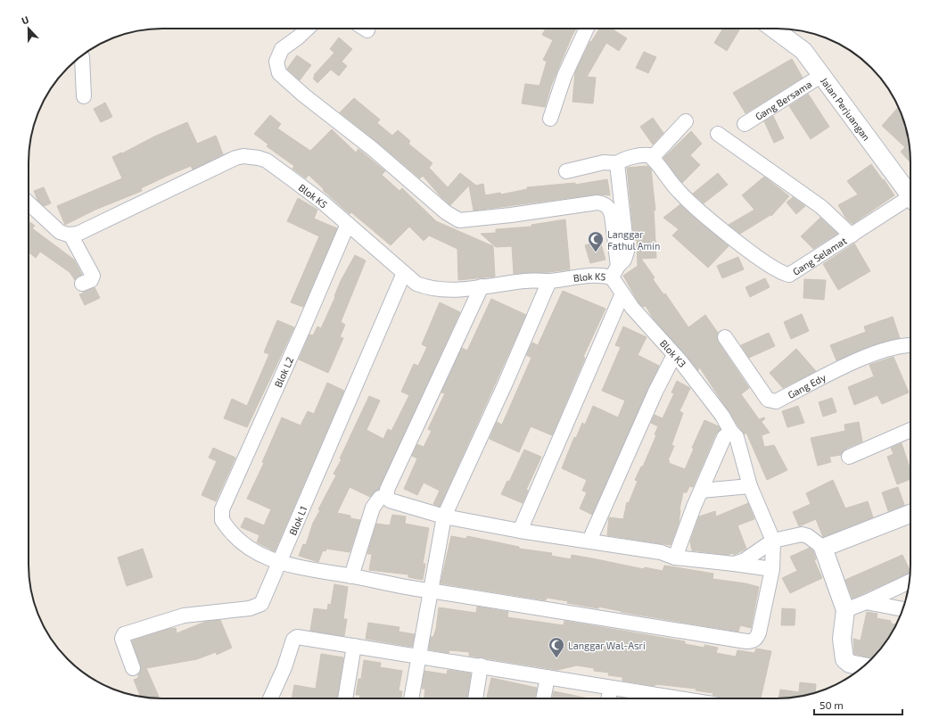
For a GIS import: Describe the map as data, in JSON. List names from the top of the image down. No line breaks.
{"streets":{"street":["Gang Bersama","Jalan Perjuangan","Blok K5","Gang Selamat","Blok K3","Blok L2","Gang Edy","Blok L1"]},"crossings":[["Gang Bersama","Jalan Perjuangan"],["Blok K5","Blok K3"],["Blok K5","Blok L2"],["Blok K5","Blok L1"],["Blok L2","Blok L1"]],"places":{"mosque":["Langgar Fathul Amin","Langgar Wal-Asri"]},"scale_bar":"50 m","north":"top"}
